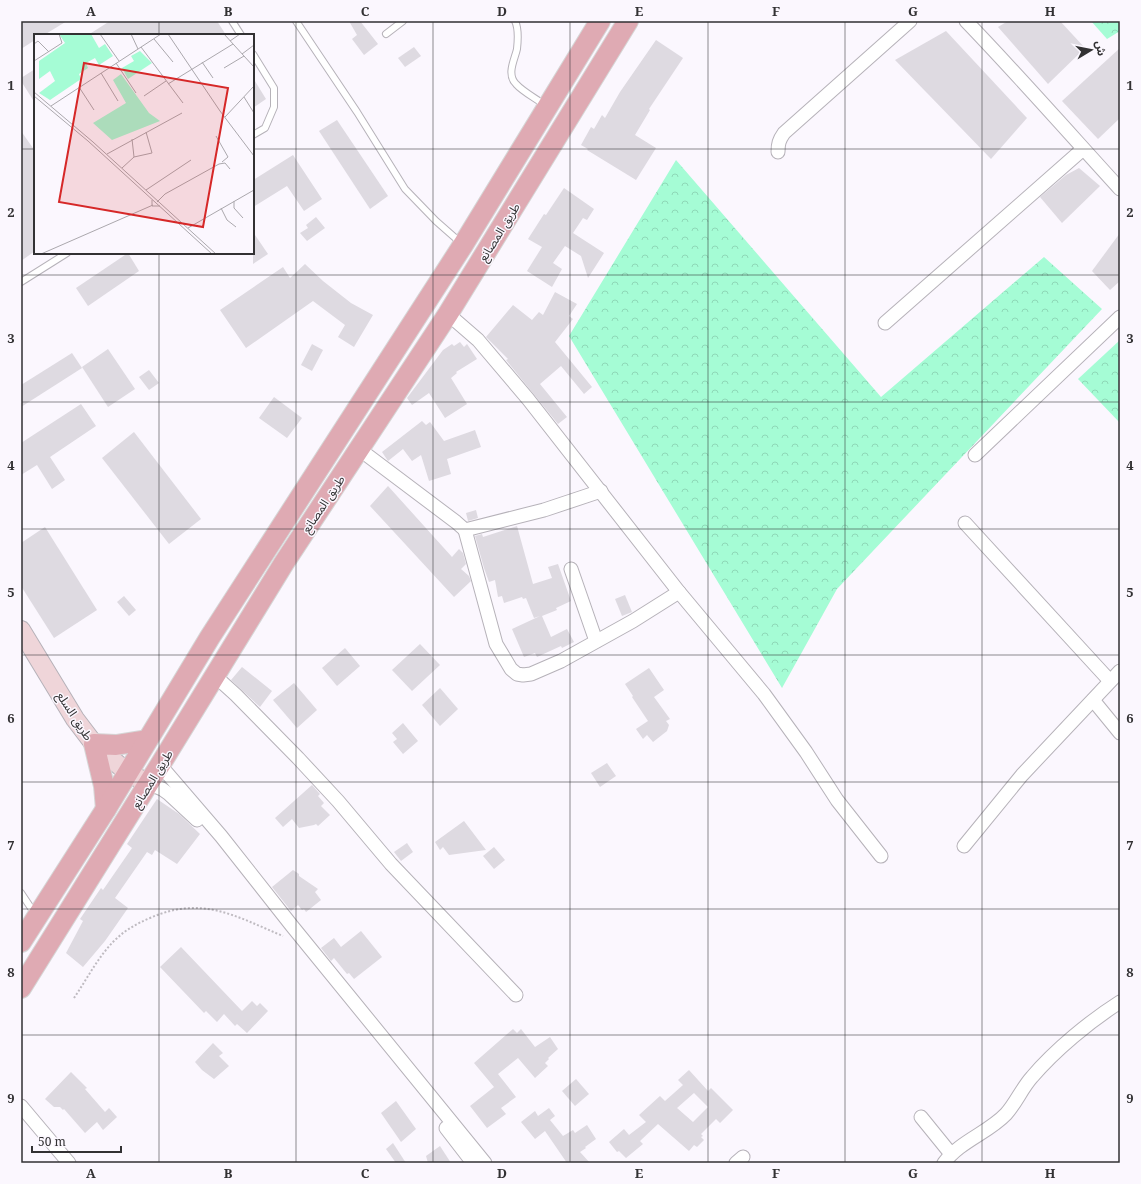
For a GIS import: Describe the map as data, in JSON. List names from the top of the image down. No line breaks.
{"streets":{"main road":["طريق المصانع"],"street":["طريق السلع"]},"crossings":[["طريق المصانع","طريق السلع"]],"scale_bar":"50 m","north":"right","grid":{"columns":["A","B","C","D","E","F","G","H"],"rows":["1","2","3","4","5","6","7","8","9"]}}
